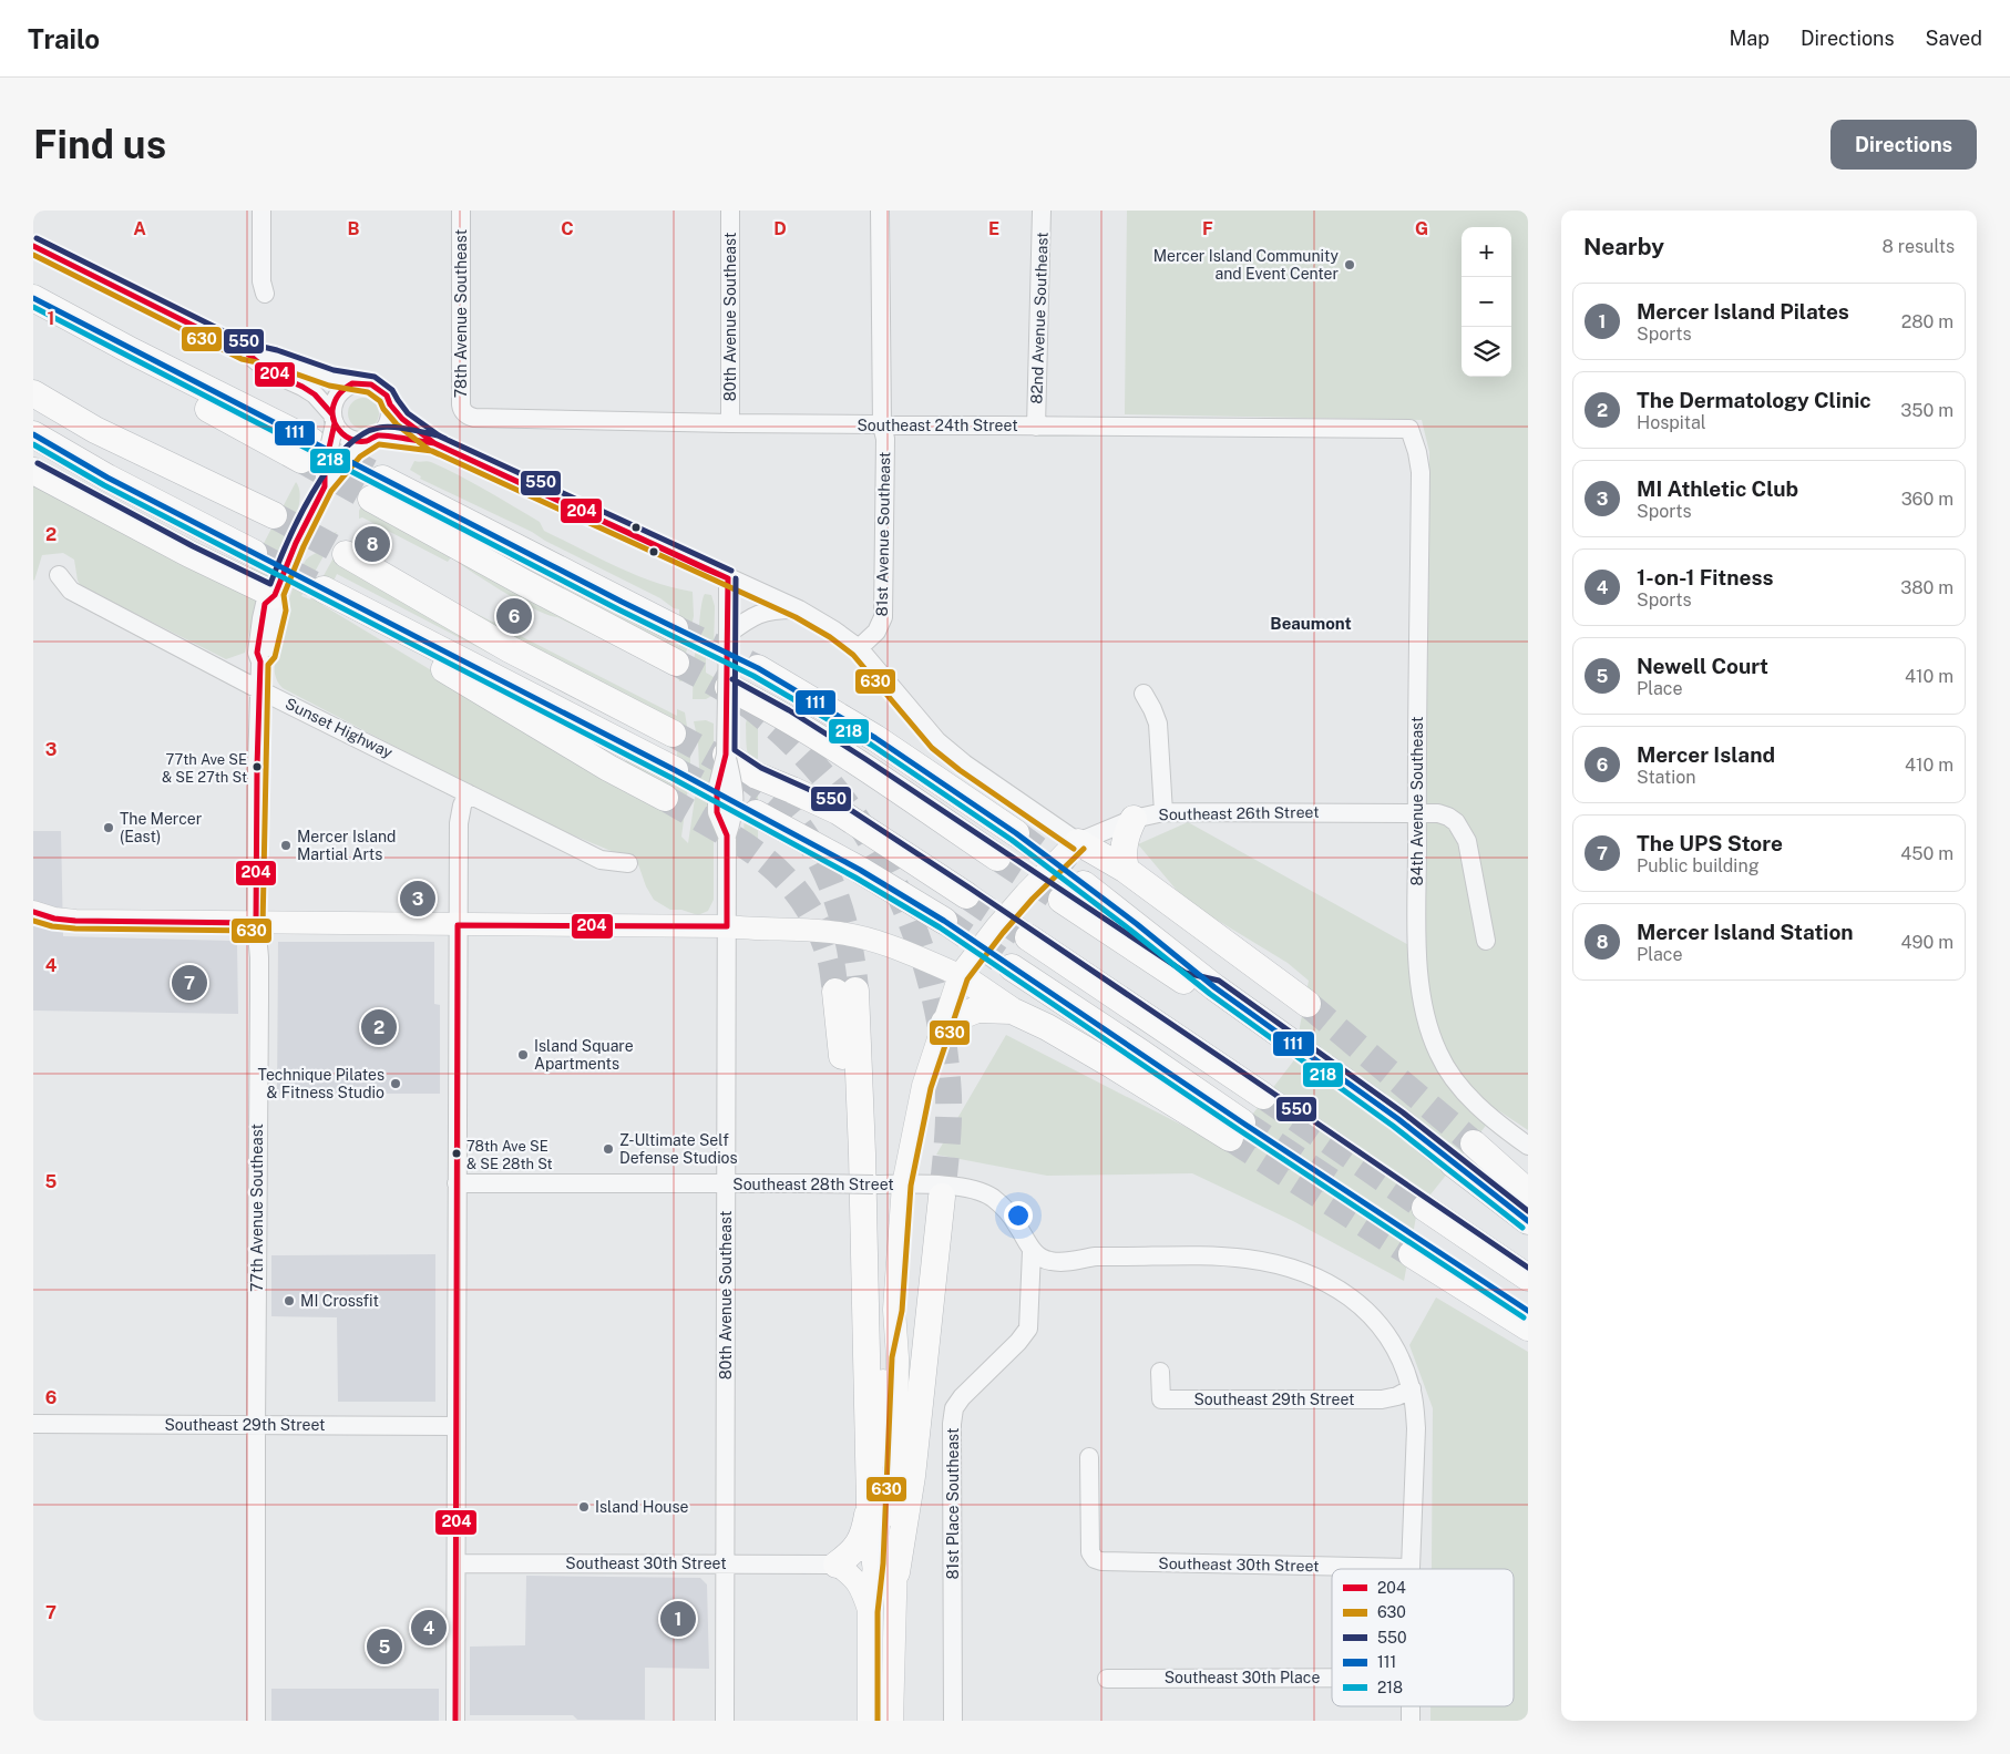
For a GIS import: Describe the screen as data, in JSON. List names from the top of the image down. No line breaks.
{"streets":{"main road":["Southeast 26th Street"],"street":["78th Avenue Southeast","80th Avenue Southeast","82nd Avenue Southeast","Southeast 24th Street","81st Avenue Southeast","Sunset Highway","84th Avenue Southeast","Southeast 28th Street","77th Avenue Southeast","Southeast 29th Street","81st Place Southeast","Southeast 30th Street","Southeast 30th Place"]},"crossings":[["78th Avenue Southeast","Southeast 24th Street"],["80th Avenue Southeast","Southeast 24th Street"],["80th Avenue Southeast","Southeast 28th Street"],["80th Avenue Southeast","Southeast 30th Street"],["82nd Avenue Southeast","Southeast 24th Street"],["Southeast 24th Street","81st Avenue Southeast"],["Southeast 24th Street","84th Avenue Southeast"],["Sunset Highway","77th Avenue Southeast"],["84th Avenue Southeast","Southeast 26th Street"],["Southeast 26th Street","Southeast 28th Street"],["Southeast 28th Street","81st Place Southeast"],["77th Avenue Southeast","Southeast 29th Street"]],"districts":["Beaumont"],"places":["Mercer Island Community and Event Center","77th Ave SE & SE 27th St","The Mercer (East)","Mercer Island Martial Arts","Island Square Apartments","Technique Pilates & Fitness Studio","Z-Ultimate Self Defense Studios","78th Ave SE & SE 28th St","MI Crossfit","Island House"],"lines":["transit line 550","transit line 204","transit line 630","transit line 111","transit line 218"],"legend":["204","630","550","111","218"],"page":{"header":"Trailo","nav":["Map","Directions","Saved"],"buttons":"Directions","title":"Find us","heading":["Nearby","8 results"],"map_buttons":["+","−"],"list":[{"mark":"1","name":"Mercer Island Pilates","note":"Sports","value":"280 m"},{"mark":"2","name":"The Dermatology Clinic","note":"Hospital","value":"350 m"},{"mark":"3","name":"MI Athletic Club","note":"Sports","value":"360 m"},{"mark":"4","name":"1-on-1 Fitness","note":"Sports","value":"380 m"},{"mark":"5","name":"Newell Court","note":"Place","value":"410 m"},{"mark":"6","name":"Mercer Island","note":"Station","value":"410 m"},{"mark":"7","name":"The UPS Store","note":"Public building","value":"450 m"},{"mark":"8","name":"Mercer Island Station","note":"Place","value":"490 m"}],"pins":["8","6","3","7","2","1","4","5"]},"grid":{"columns":["A","B","C","D","E","F","G"],"rows":["1","2","3","4","5","6","7"]}}
